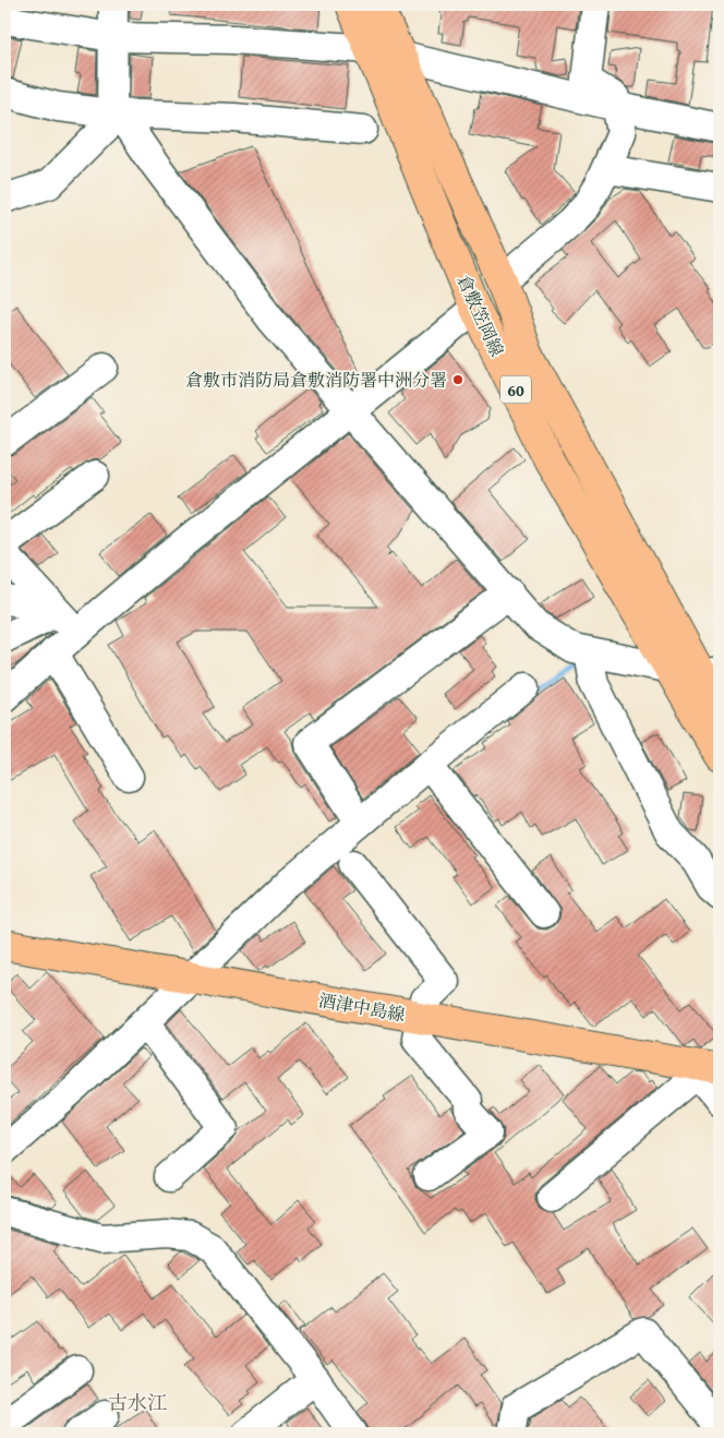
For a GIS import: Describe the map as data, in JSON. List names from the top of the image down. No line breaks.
{"streets":{"main road":["倉敷笠岡線","60","酒津中島線"]},"districts":["古水江"],"places":["倉敷市消防局倉敷消防署中洲分署"]}
